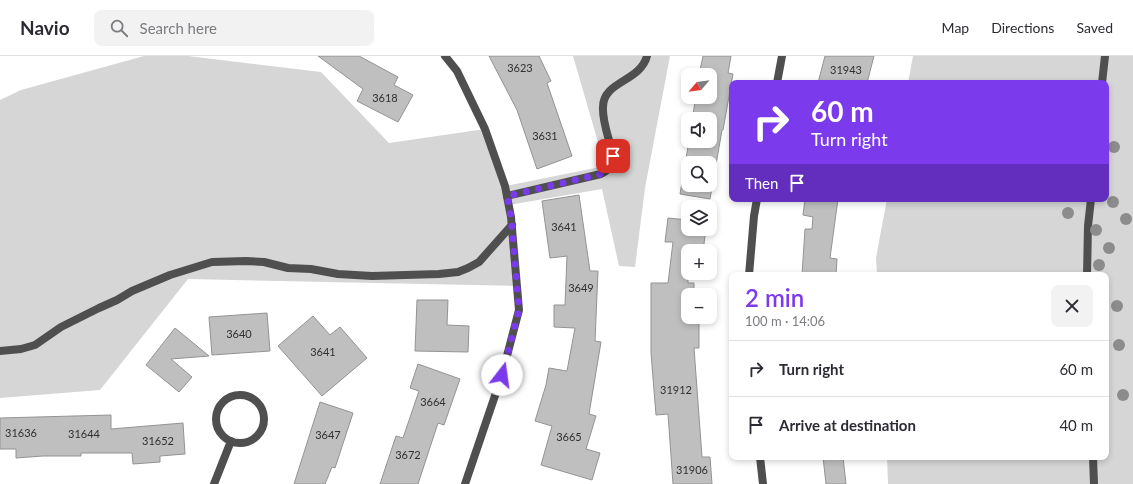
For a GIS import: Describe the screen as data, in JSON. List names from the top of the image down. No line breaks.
{"house_numbers":["3623","31943","3618","3631","3641","3649","3640","3641","31912","3664","31636","31644","3647","3665","31652","3672","31906"],"north":"bottom left","page":{"header":"Navio","search":"Search here","nav":["Map","Directions","Saved"],"map_buttons":["+","−"],"turn":["60 m","Turn right"],"then":"Then","heading":["2 min","100 m · 14:06"],"list":[{"name":"Turn right","value":"60 m"},{"name":"Arrive at destination","value":"40 m"}]}}
